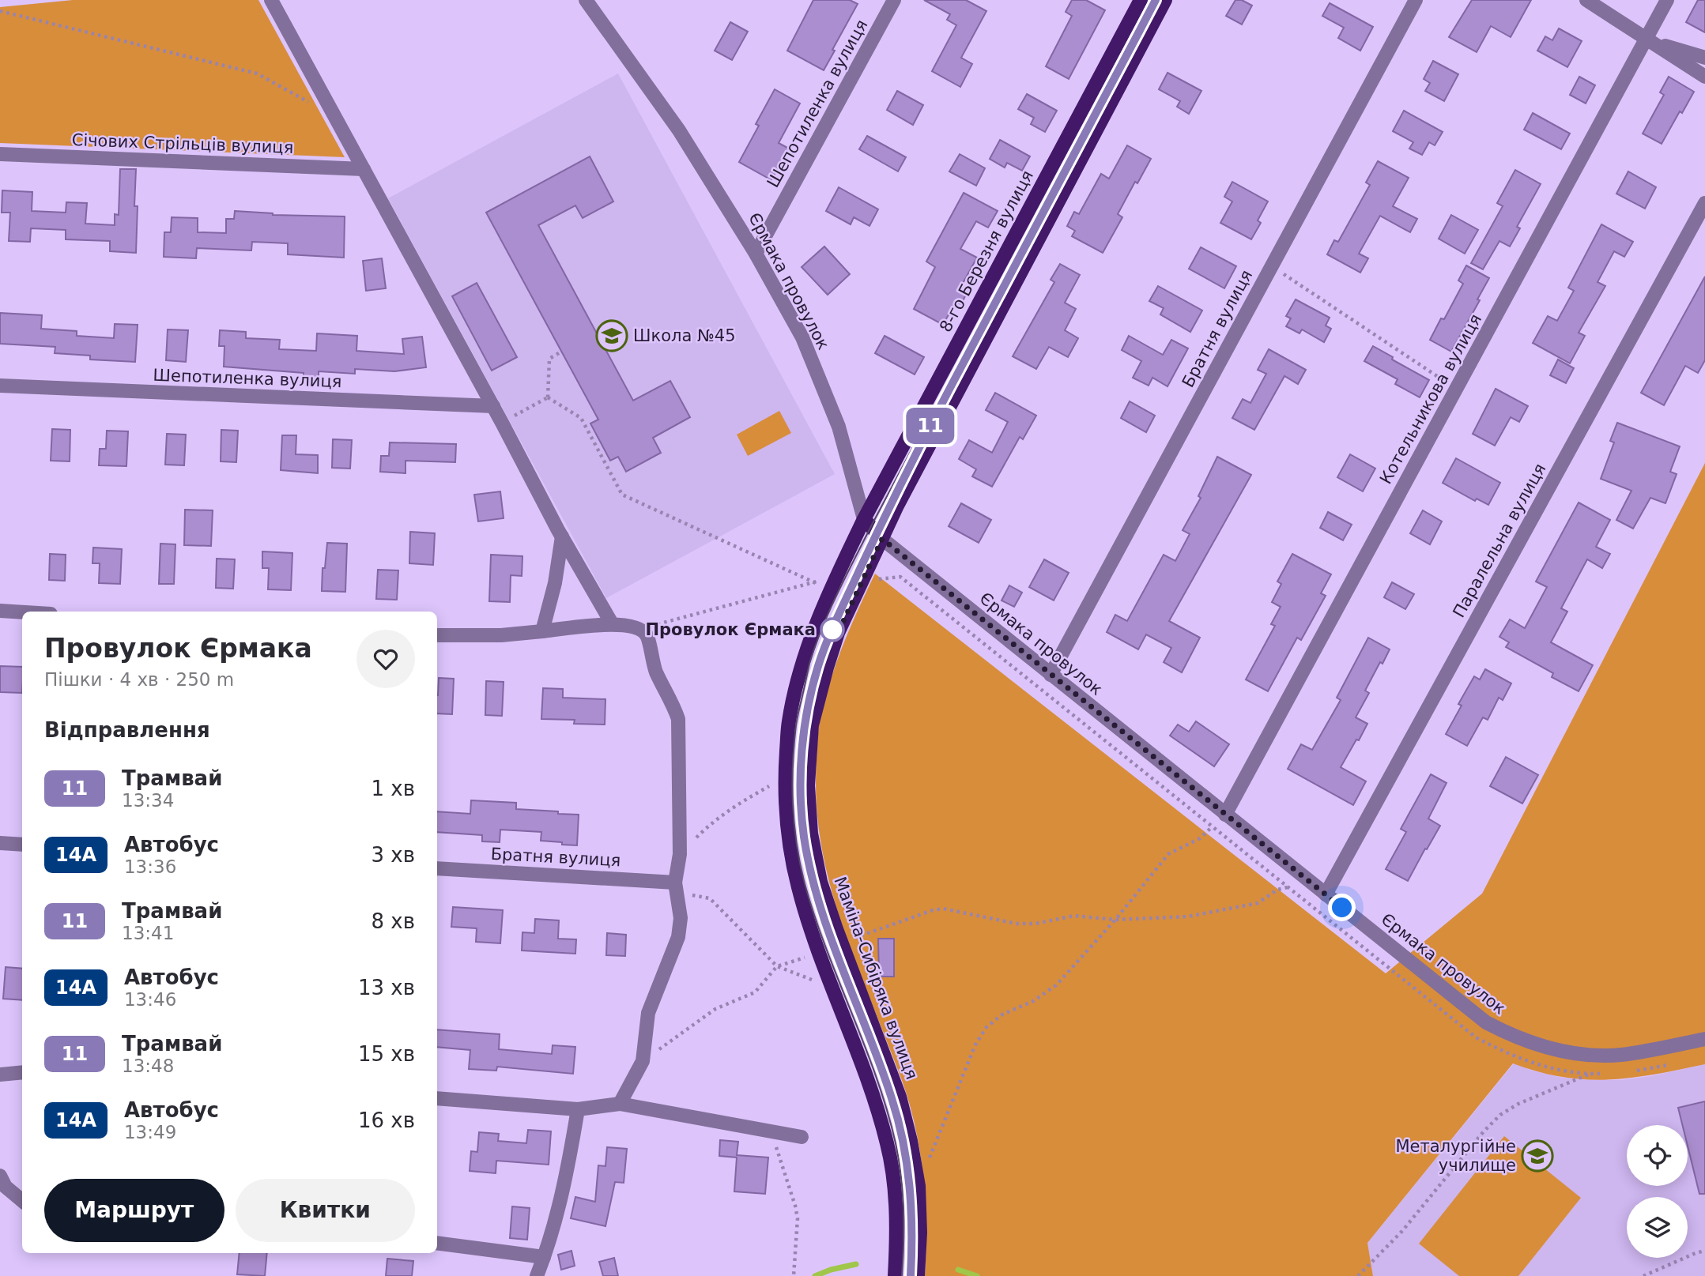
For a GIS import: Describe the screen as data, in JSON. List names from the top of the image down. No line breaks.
{"streets":{"main road":["8-го Березня вулиця","Єрмака провулок","Маміна-Сибіряка вулиця"],"street":["Шепотиленка вулиця","Січових Стрільців вулиця","Братня вулиця","Котельникова вулиця","Паралельна вулиця"]},"crossings":[["Шепотиленка вулиця","Єрмака провулок"],["8-го Березня вулиця","Єрмака провулок"],["Єрмака провулок","Братня вулиця"],["Єрмака провулок","Котельникова вулиця"],["Єрмака провулок","Паралельна вулиця"],["Єрмака провулок","Маміна-Сибіряка вулиця"]],"places":{"school or university":["Школа №45","Металургійне училище"],"other":["Провулок Єрмака"]},"lines":["tram line 11"],"page":{"on_map":"11","heading":[["Провулок Єрмака","Пішки · 4 хв · 250 m"],"Відправлення"],"list":[{"mark":"11","name":"Трамвай","note":"13:34","value":"1 хв"},{"mark":"14А","name":"Автобус","note":"13:36","value":"3 хв"},{"mark":"11","name":"Трамвай","note":"13:41","value":"8 хв"},{"mark":"14А","name":"Автобус","note":"13:46","value":"13 хв"},{"mark":"11","name":"Трамвай","note":"13:48","value":"15 хв"},{"mark":"14А","name":"Автобус","note":"13:49","value":"16 хв"}],"buttons":["Маршрут","Квитки"]}}
